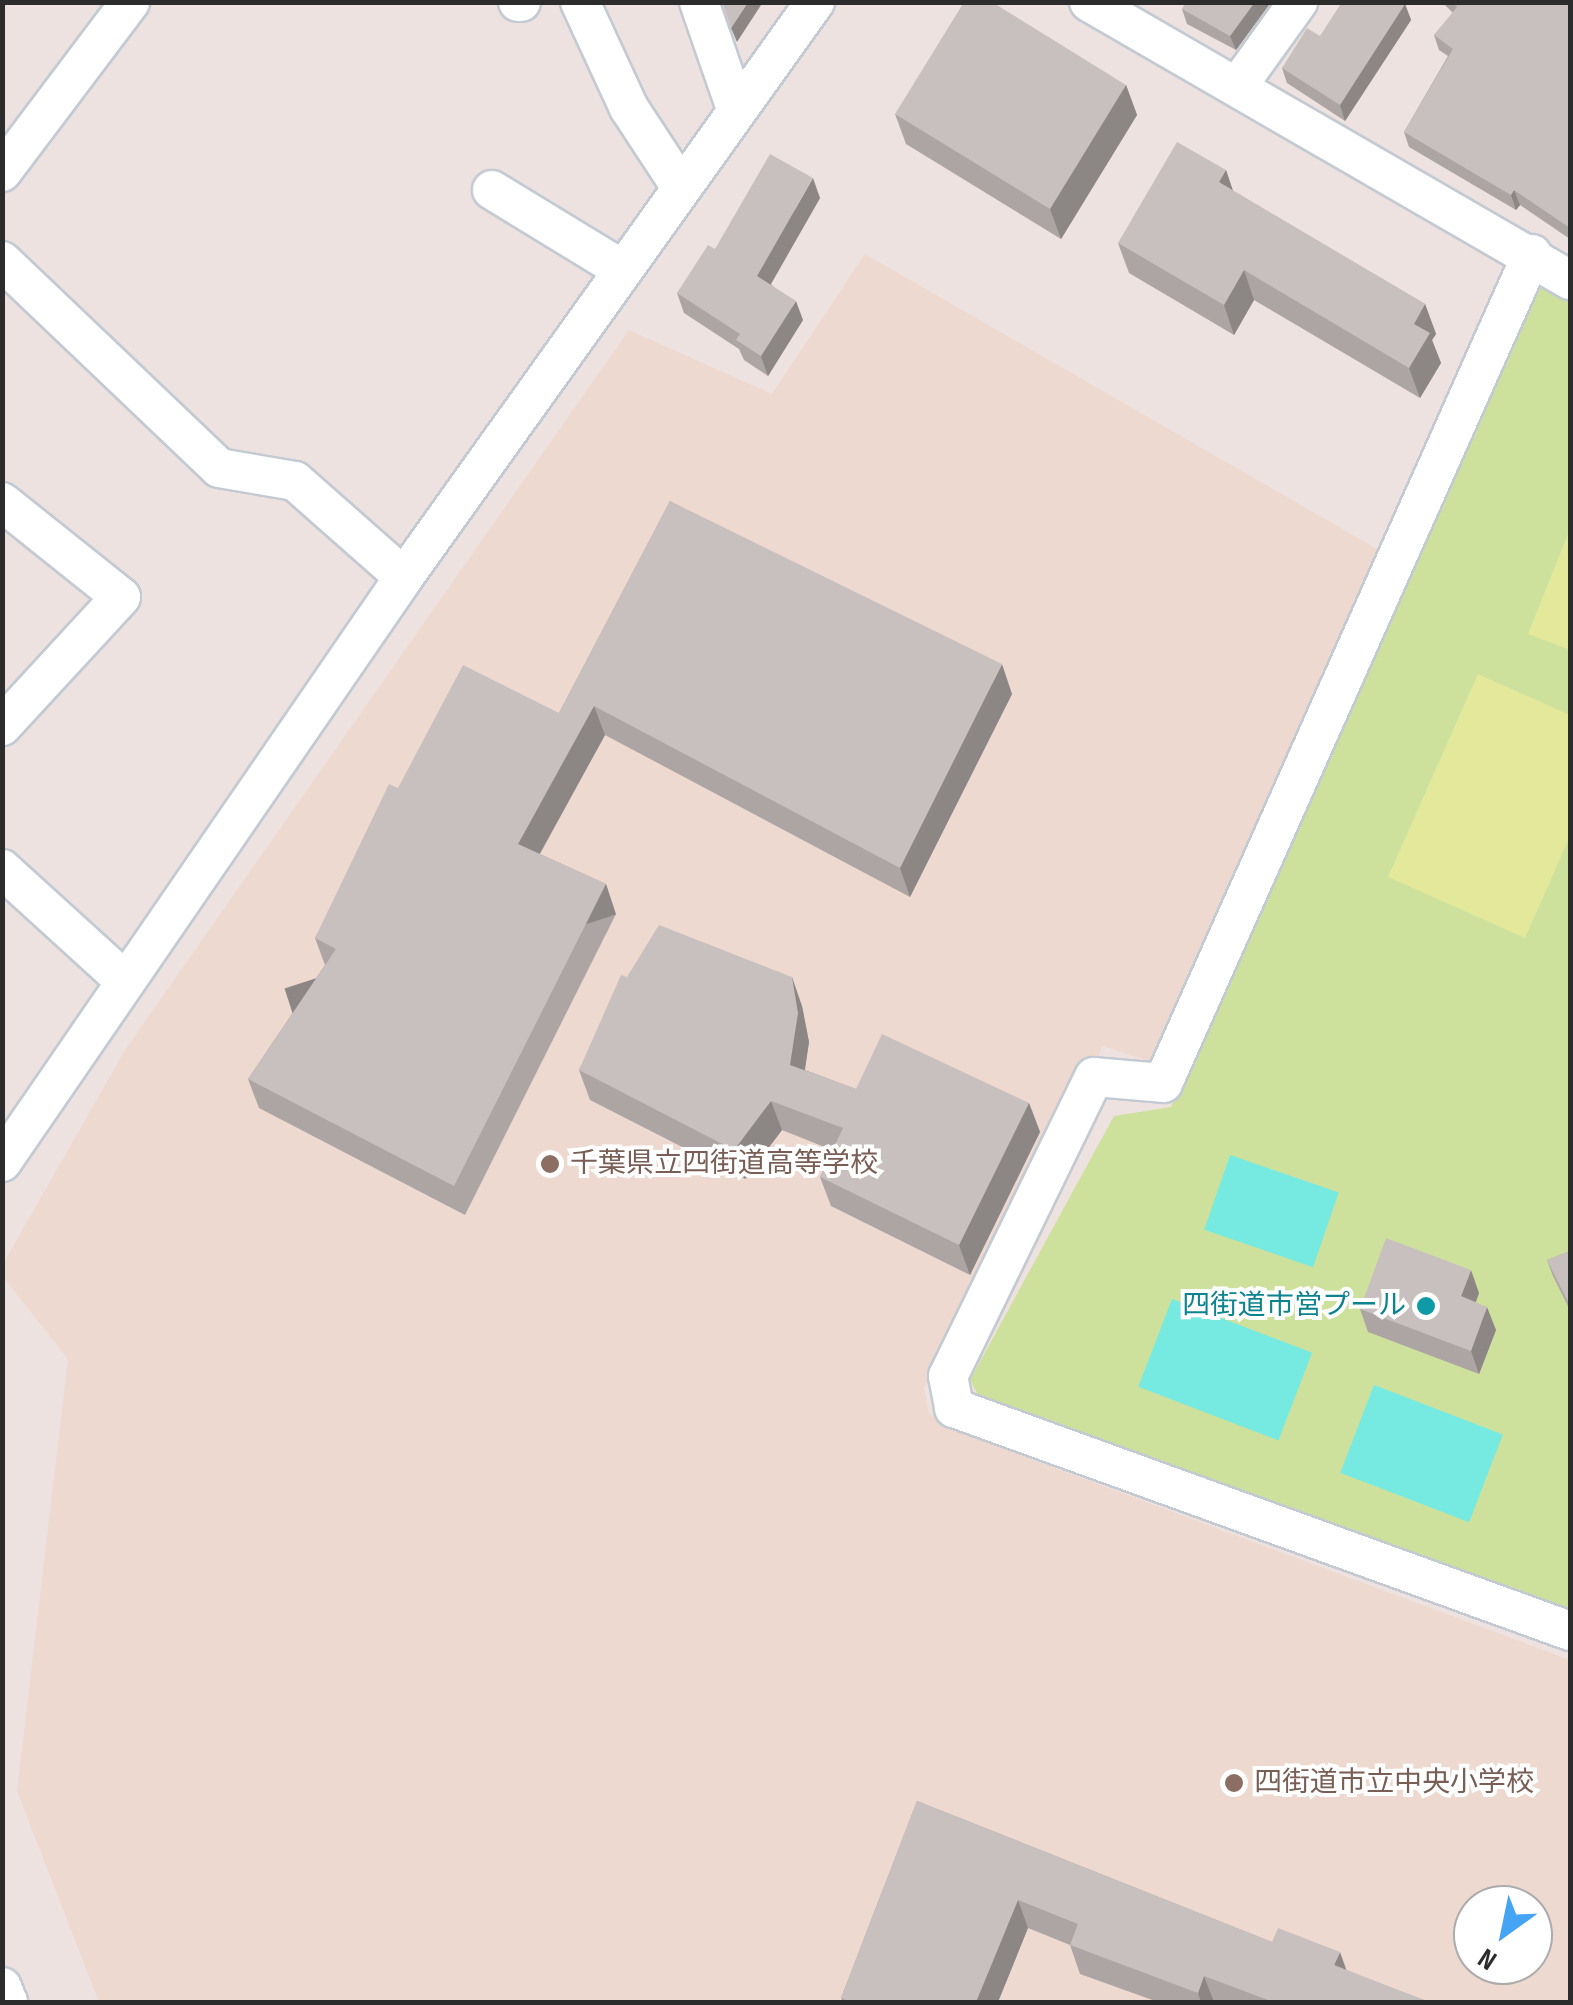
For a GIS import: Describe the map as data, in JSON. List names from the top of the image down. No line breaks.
{"places":["千葉県立四街道高等学校","四街道市営プール","四街道市立中央小学校"],"north":"bottom left"}
